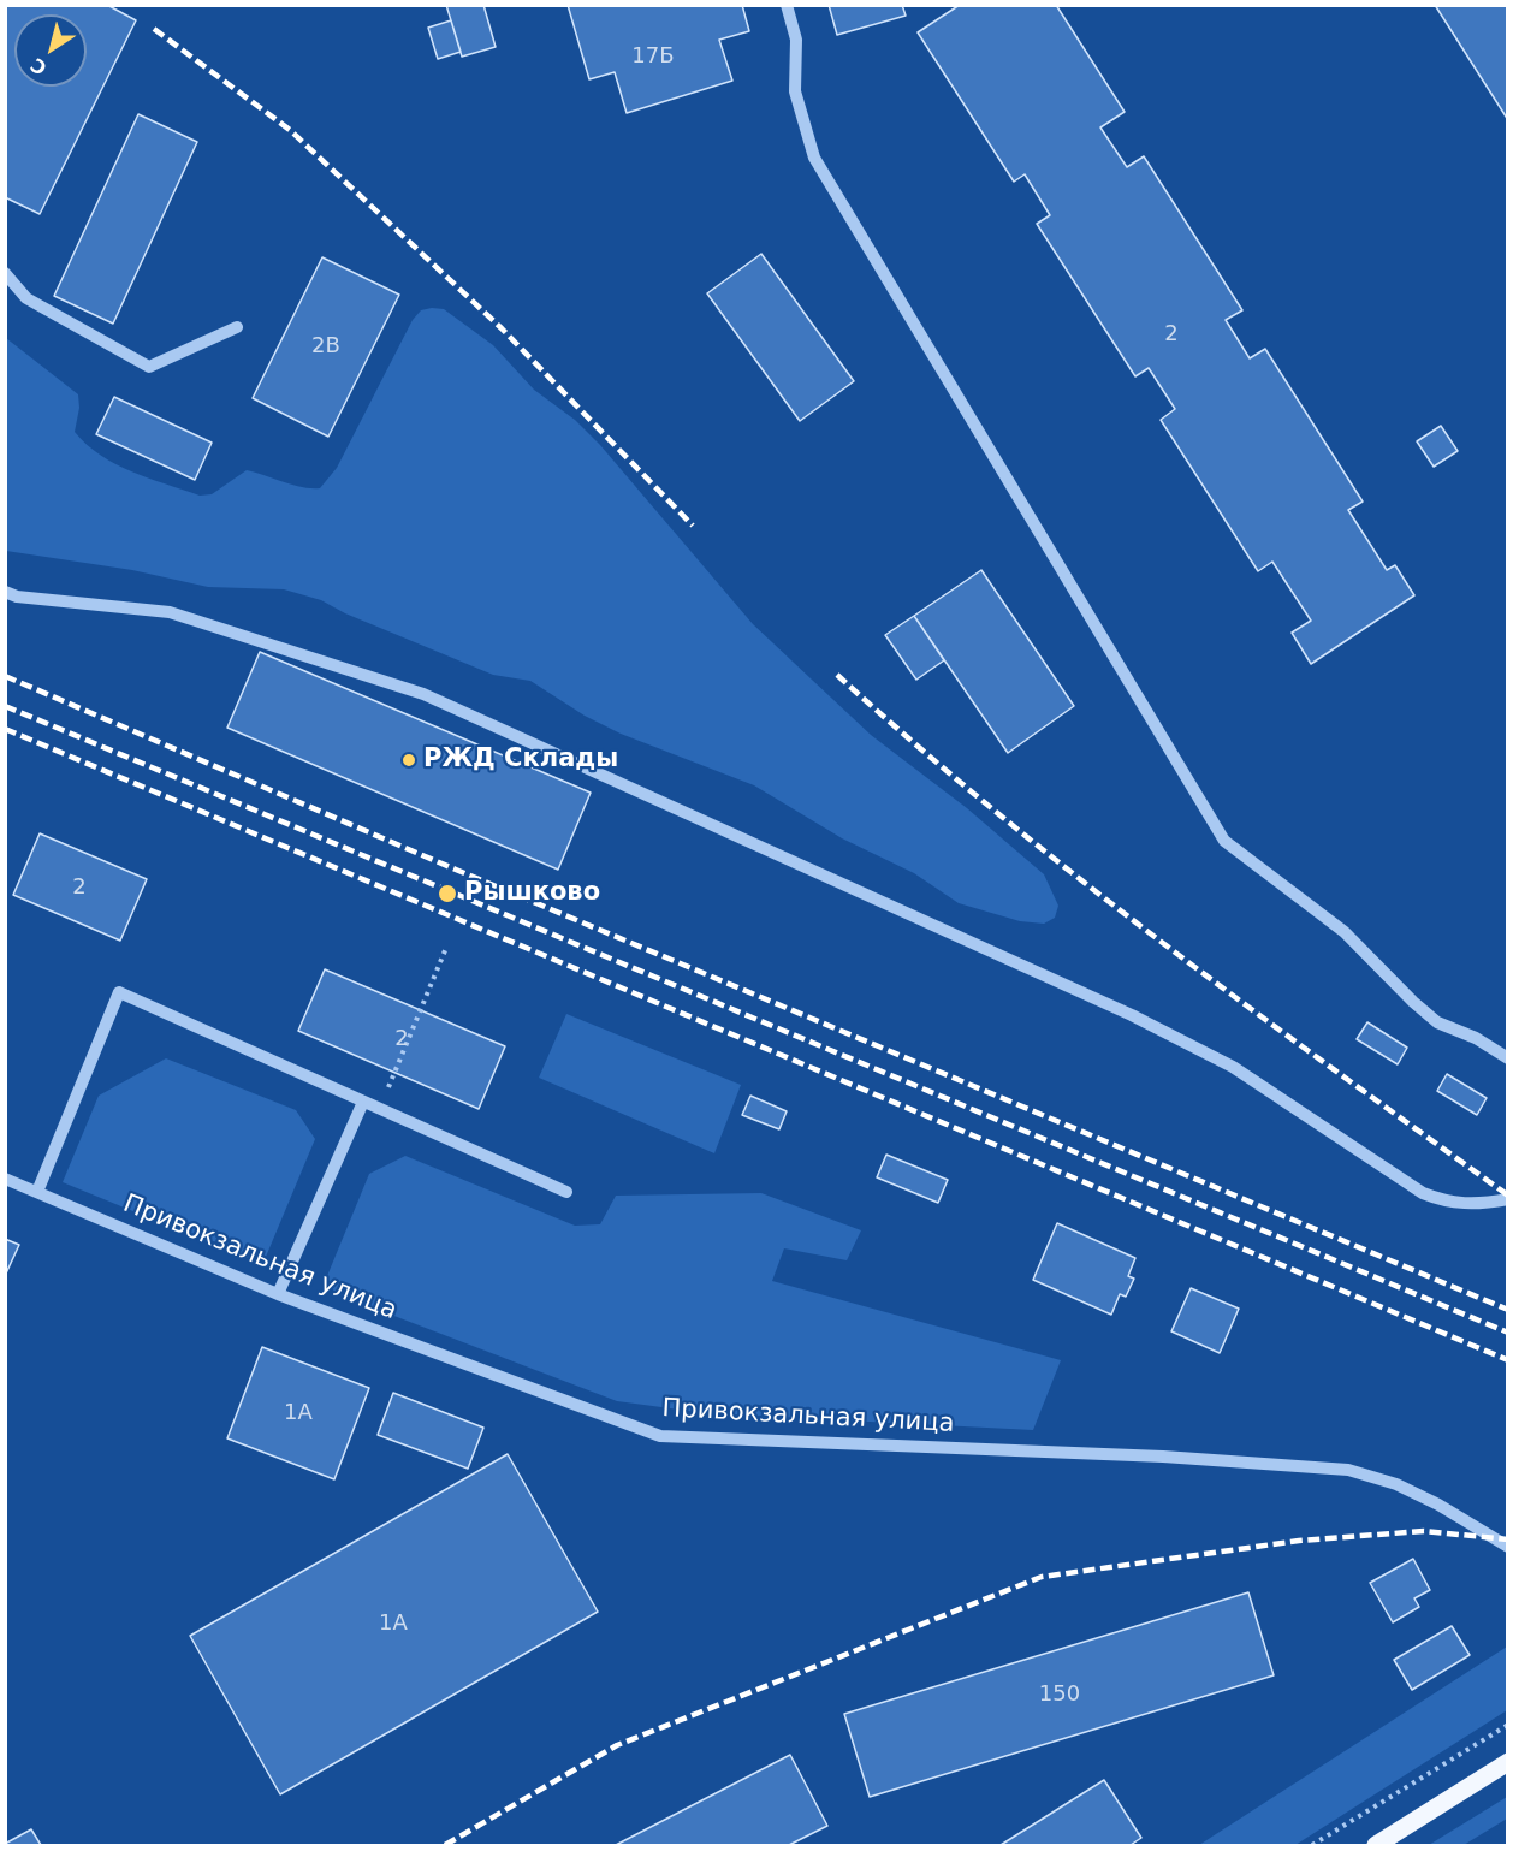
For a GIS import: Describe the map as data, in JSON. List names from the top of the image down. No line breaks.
{"streets":{"street":["Привокзальная улица"]},"places":["РЖД Склады","Рышково"],"house_numbers":["17Б","2","2В","2","2","1А","1А","150"],"north":"bottom left"}
